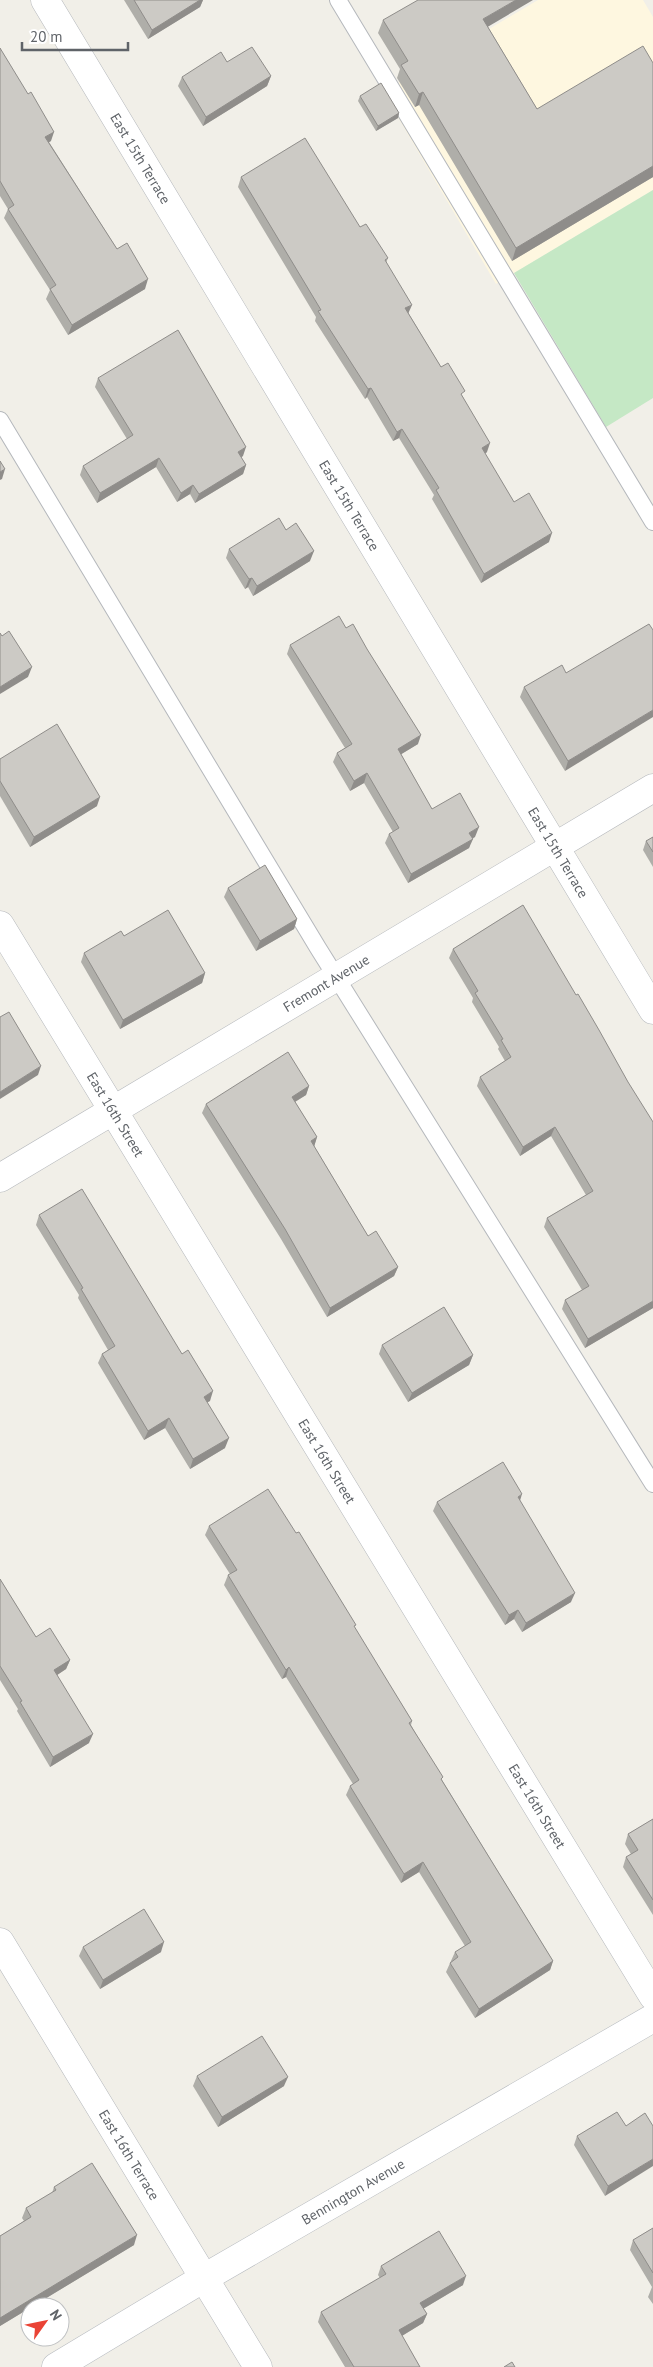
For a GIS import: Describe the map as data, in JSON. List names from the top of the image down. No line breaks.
{"streets":{"street":["East 15th Terrace","Fremont Avenue","East 16th Street","East 16th Terrace","Bennington Avenue"]},"crossings":[["East 15th Terrace","Fremont Avenue"],["Fremont Avenue","East 16th Street"],["East 16th Terrace","Bennington Avenue"]],"scale_bar":"20 m","north":"top right"}
